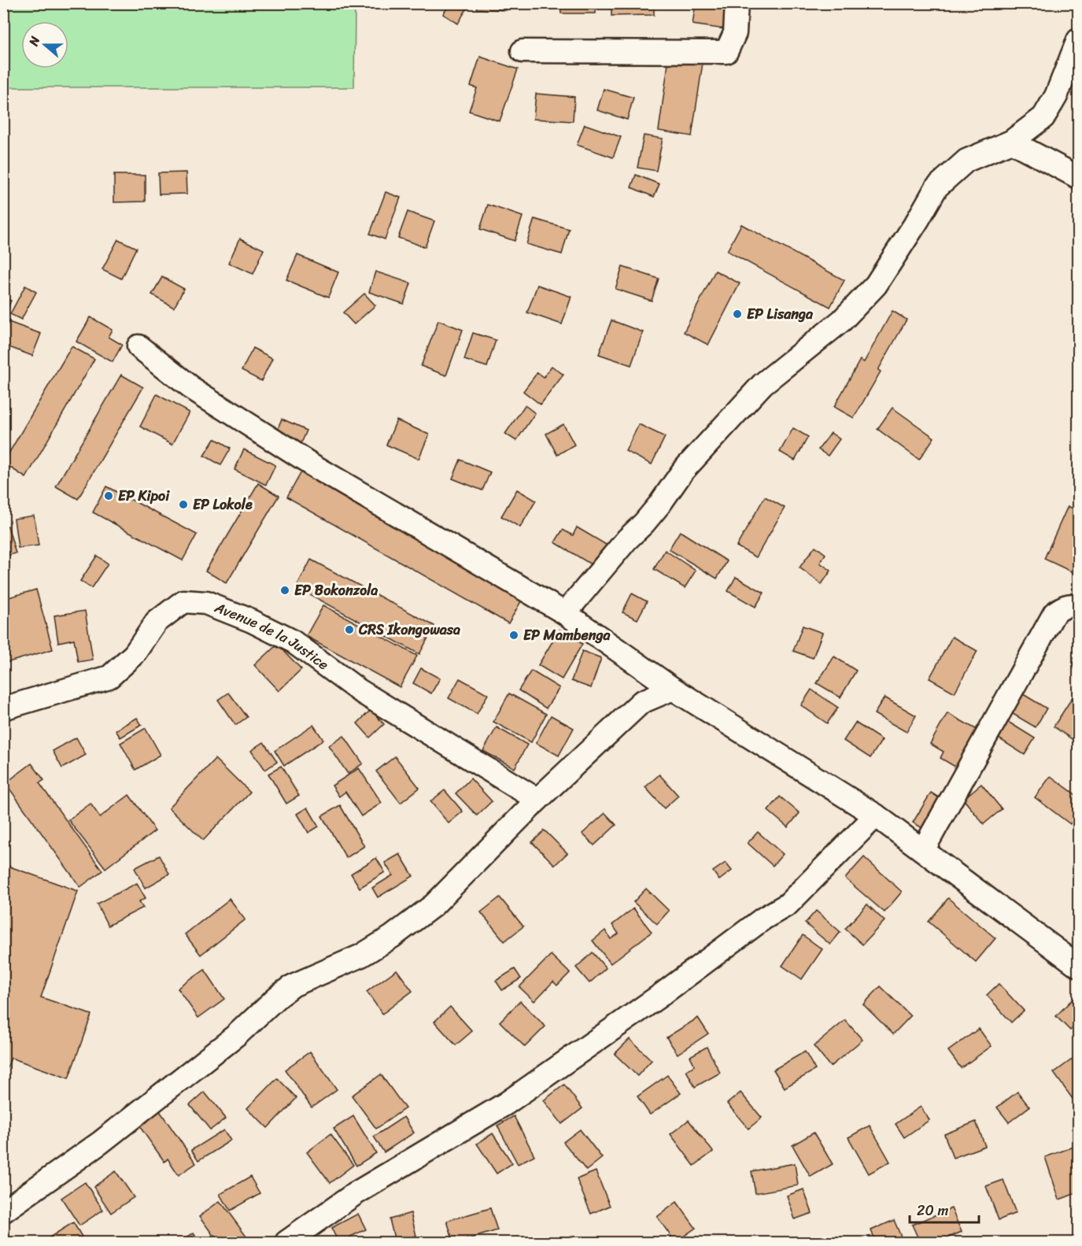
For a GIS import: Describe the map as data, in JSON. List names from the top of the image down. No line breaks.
{"streets":{"street":["Avenue de la Justice"]},"places":["EP Lisanga","EP Kipoi","EP Lokole","EP Bokonzola","CRS Ikongowasa","EP Mambenga"],"scale_bar":"20 m","north":"left"}
